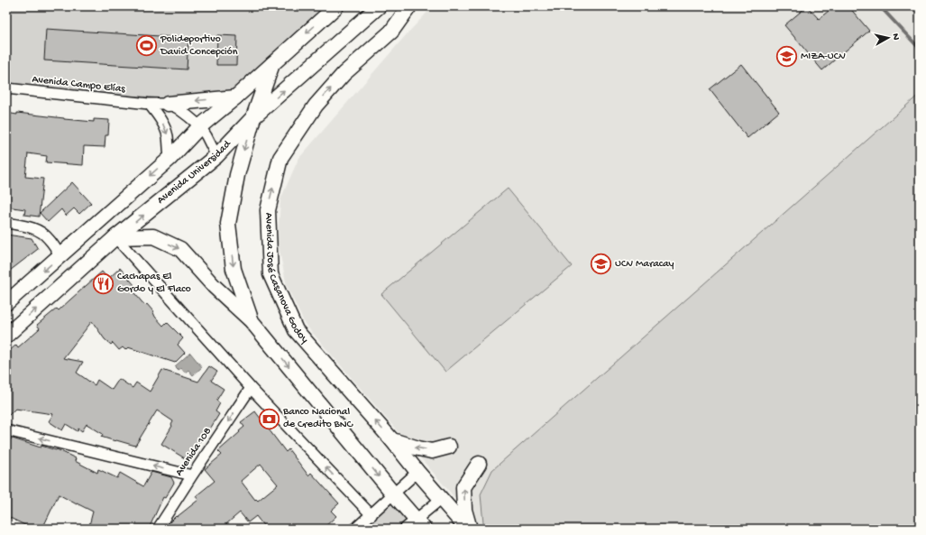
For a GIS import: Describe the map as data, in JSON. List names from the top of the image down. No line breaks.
{"streets":{"street":["Avenida Campo Elías","Avenida Universidad","Avenida José Casanova Godoy","Avenida 108"]},"one_way":["Avenida 108"],"places":{"sports":["Polideportivo David Concepción"],"school or university":["MIZA-UCV","UCV Maracay"],"restaurant":["Cachapas El Gordo y El Flaco"],"bank":["Banco Nacional de Credito BNC"]},"north":"right"}
